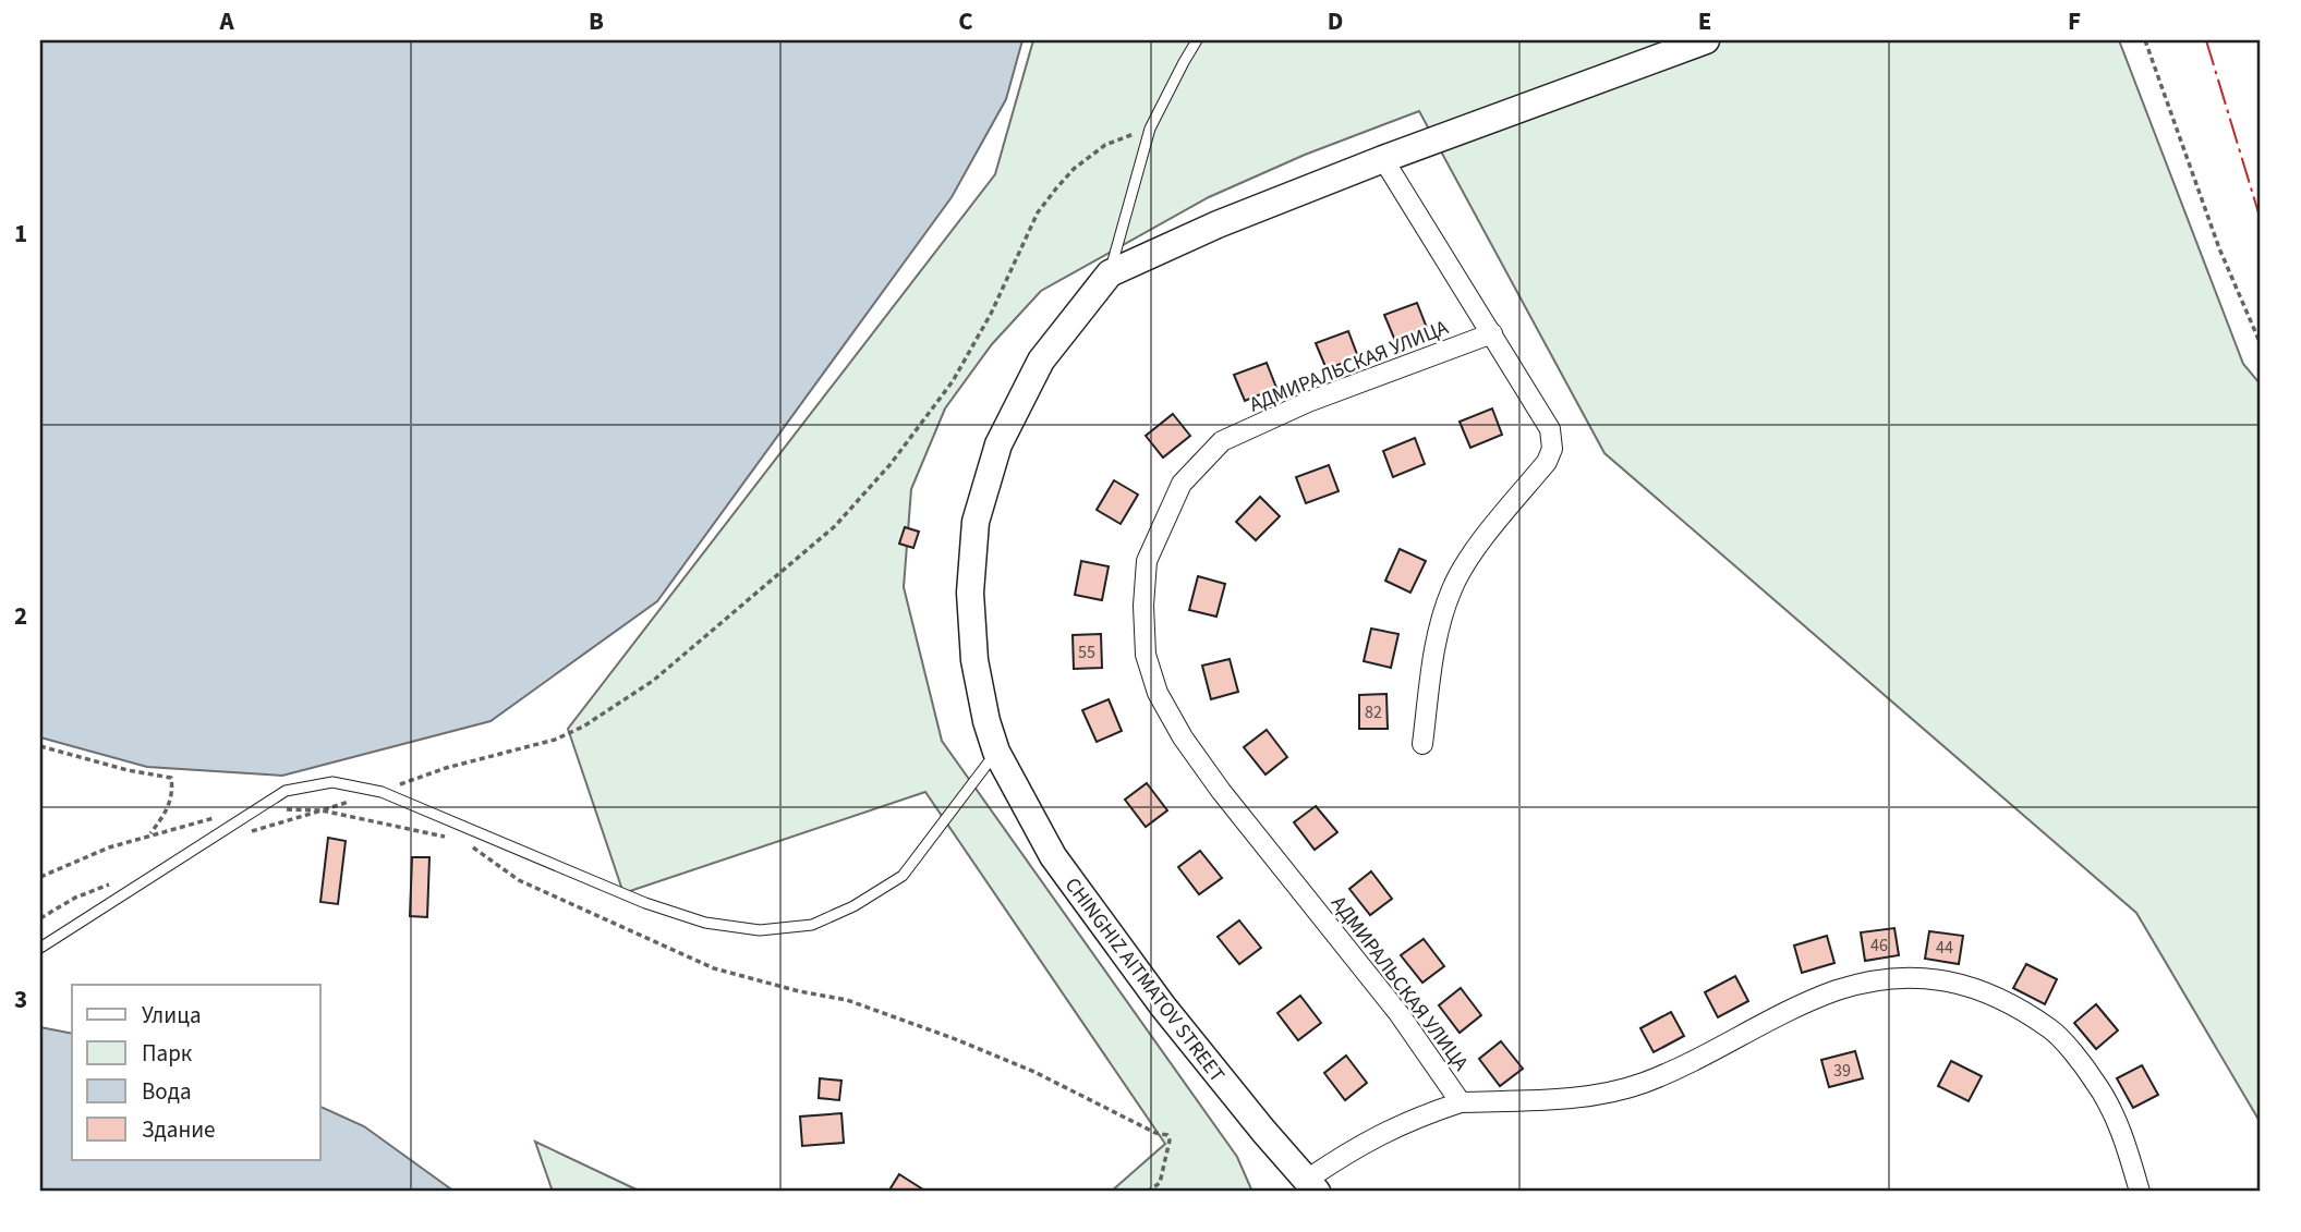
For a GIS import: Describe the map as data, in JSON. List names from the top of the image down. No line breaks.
{"streets":{"street":["АДМИРАЛЬСКАЯ УЛИЦА","CHINGHIZ AITMATOV STREET"]},"house_numbers":["55","82","46","44","39"],"legend":["Улица","Парк","Вода","Здание"],"grid":{"columns":["A","B","C","D","E","F"],"rows":["1","2","3"]}}
